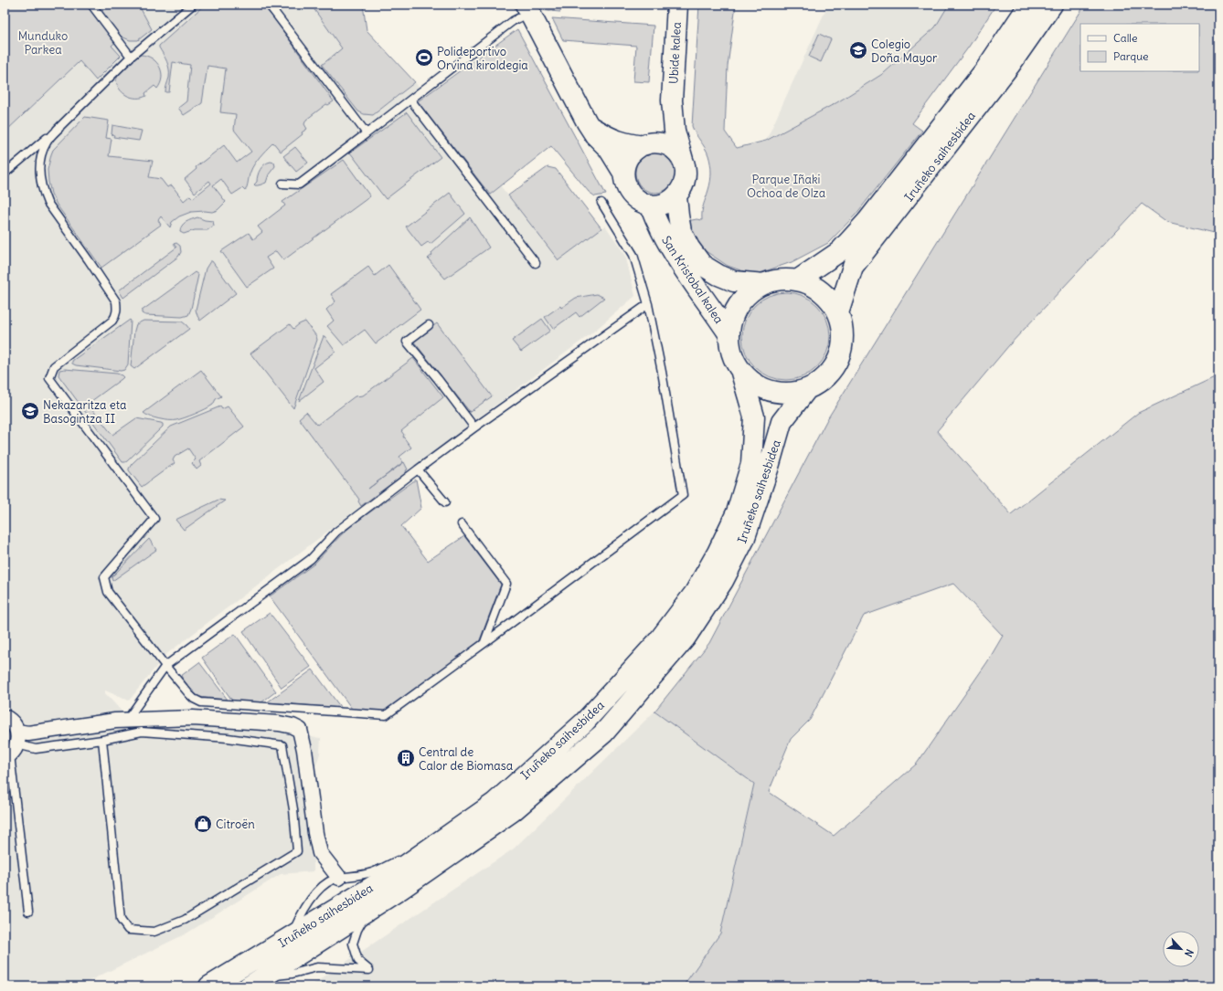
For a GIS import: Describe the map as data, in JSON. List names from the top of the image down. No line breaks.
{"streets":{"main road":["Ubide kalea","Iruñeko saihesbidea","San Kristobal kalea"]},"crossings":[["Ubide kalea","San Kristobal kalea"],["Iruñeko saihesbidea","San Kristobal kalea"]],"parks":["Munduko Parkea","Parque Iñaki Ochoa de Olza"],"places":{"school or university":["Colegio Doña Mayor","Nekazaritza eta Basogintza II"],"sports":["Polideportivo Orvina kiroldegia"],"building":["Central de Calor de Biomasa"],"shop":["Citroën"]},"legend":["Calle","Parque"],"north":"bottom right"}
